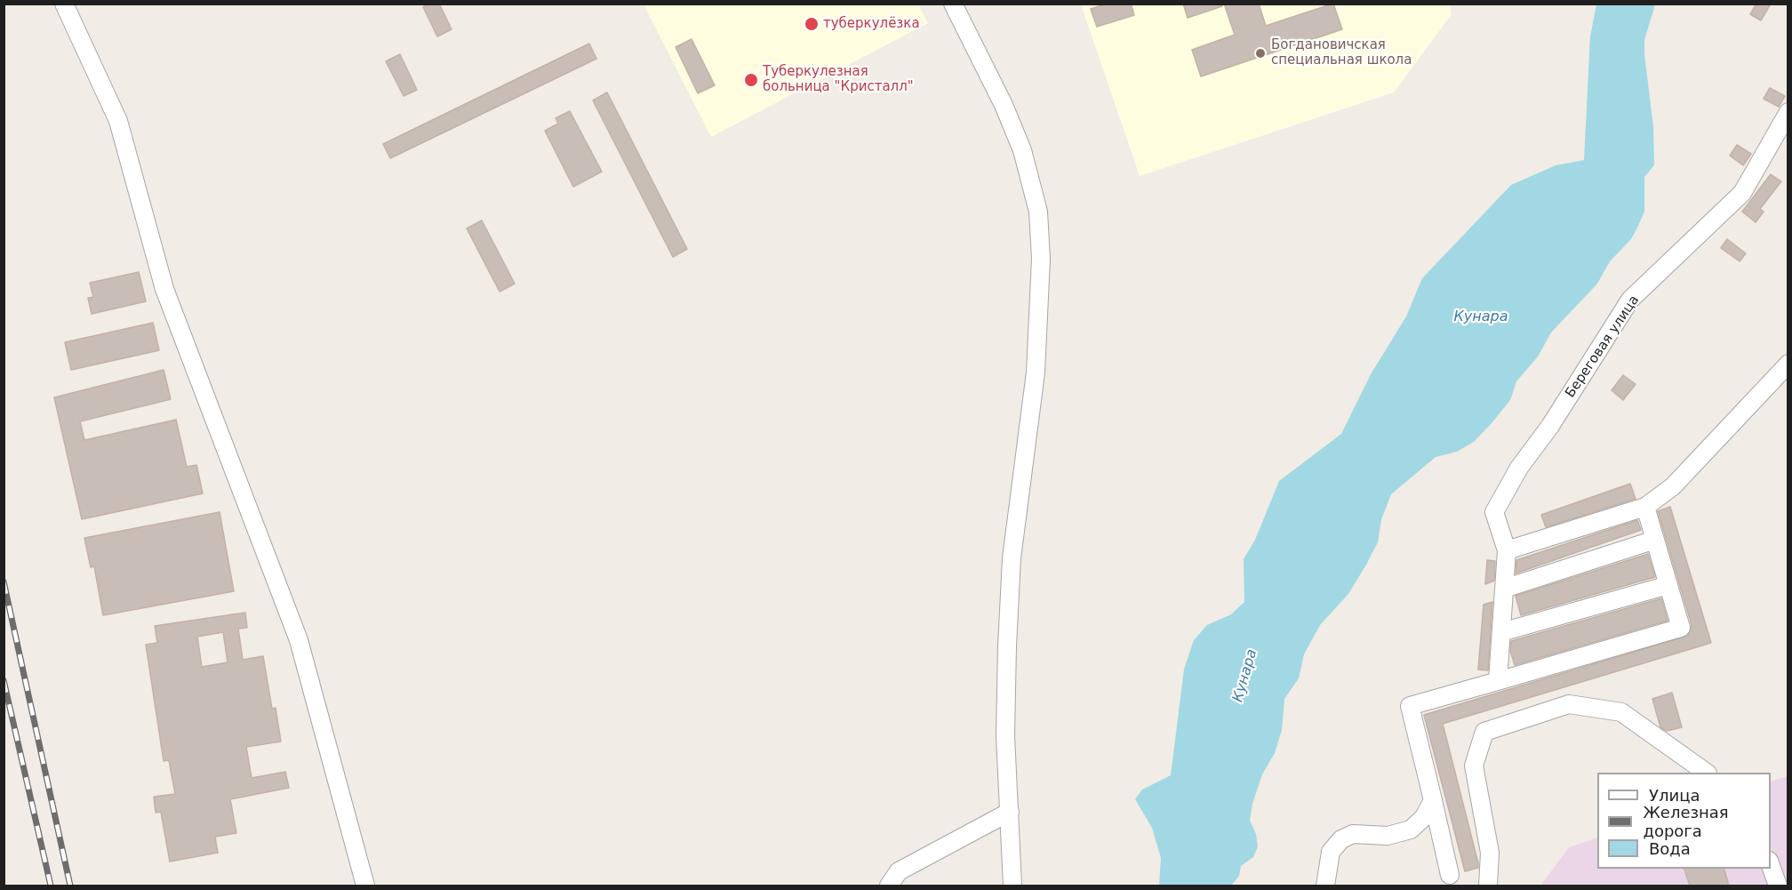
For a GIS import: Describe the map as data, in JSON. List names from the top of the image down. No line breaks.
{"streets":{"street":["Береговая улица"]},"water":["Кунара"],"places":["туберкулёзка","Богдановичская специальная школа","Туберкулезная больница \"Кристалл\""],"legend":["Улица","Железная дорога","Вода"]}
